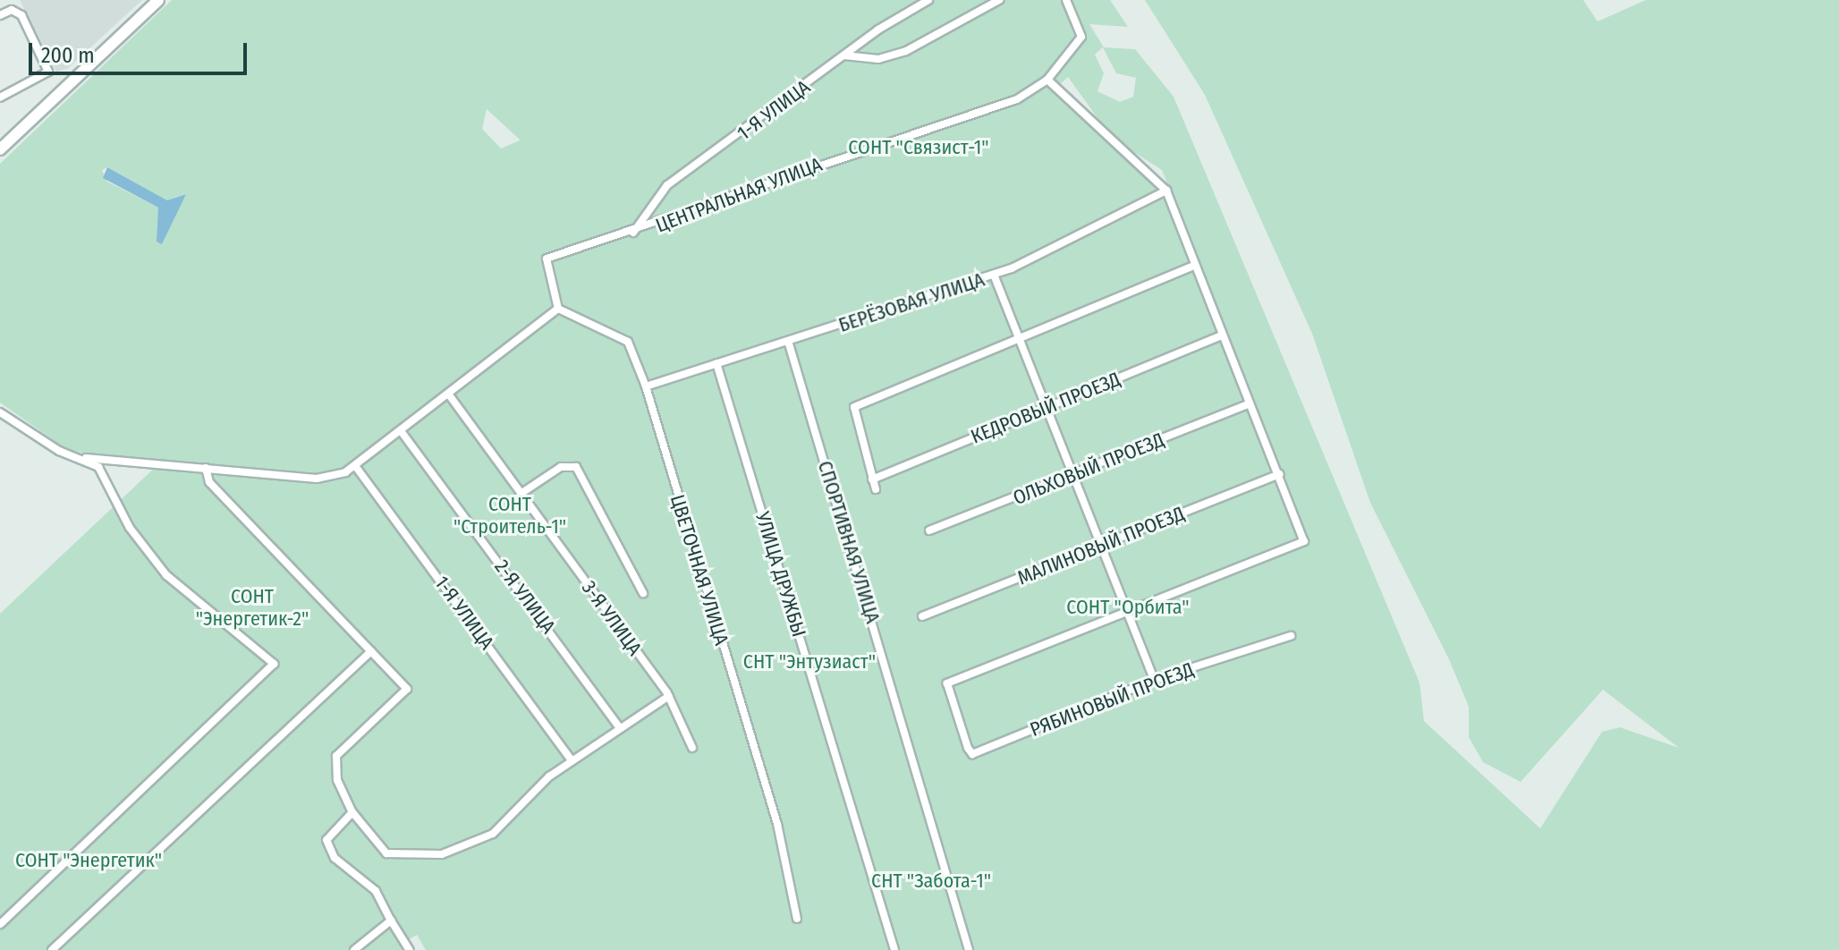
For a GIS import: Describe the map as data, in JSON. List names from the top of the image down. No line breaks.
{"streets":{"street":["1-Я УЛИЦА","ЦЕНТРАЛЬНАЯ УЛИЦА","БЕРЁЗОВАЯ УЛИЦА","КЕДРОВЫЙ ПРОЕЗД","ОЛЬХОВЫЙ ПРОЕЗД","СПОРТИВНАЯ УЛИЦА","МАЛИНОВЫЙ ПРОЕЗД","ЦВЕТОЧНАЯ УЛИЦА","УЛИЦА ДРУЖБЫ","2-Я УЛИЦА","3-Я УЛИЦА","РЯБИНОВЫЙ ПРОЕЗД"]},"crossings":[["1-Я УЛИЦА","ЦЕНТРАЛЬНАЯ УЛИЦА"],["ЦЕНТРАЛЬНАЯ УЛИЦА","ЦВЕТОЧНАЯ УЛИЦА"],["БЕРЁЗОВАЯ УЛИЦА","СПОРТИВНАЯ УЛИЦА"],["БЕРЁЗОВАЯ УЛИЦА","ЦВЕТОЧНАЯ УЛИЦА"],["БЕРЁЗОВАЯ УЛИЦА","УЛИЦА ДРУЖБЫ"]],"parks":["СОНТ \"Связист-1\"","СОНТ \"Строитель-1\"","СОНТ \"Энергетик-2\"","СОНТ \"Орбита\"","СНТ \"Энтузиаст\"","СОНТ \"Энергетик\"","СНТ \"Забота-1\""],"scale_bar":"200 m"}
